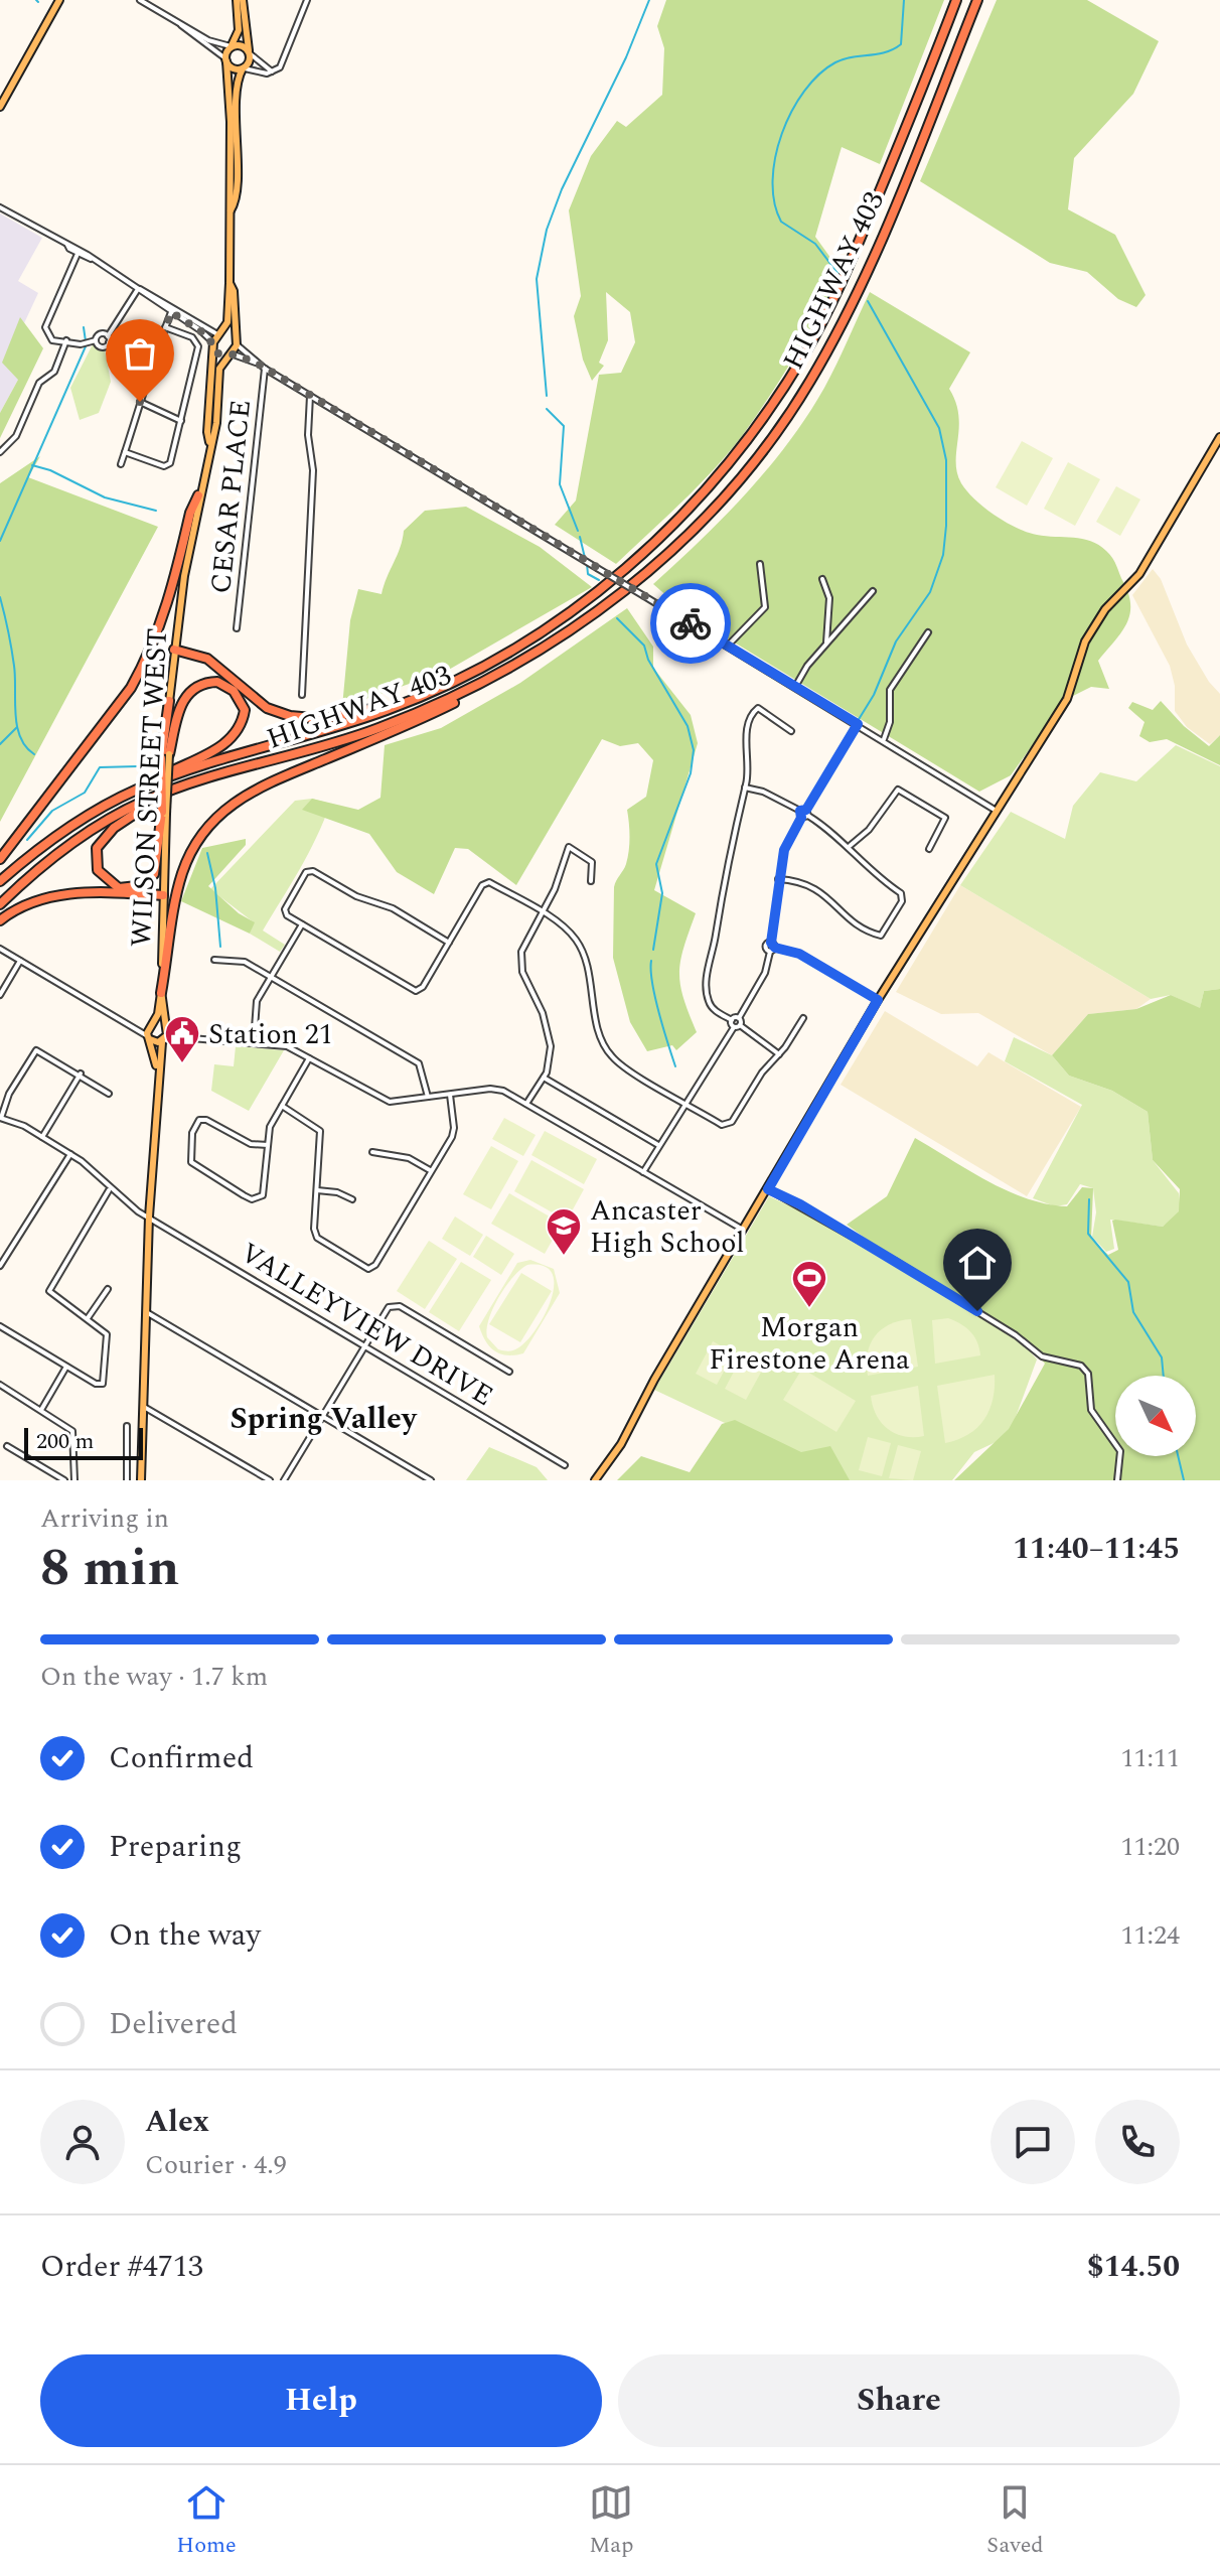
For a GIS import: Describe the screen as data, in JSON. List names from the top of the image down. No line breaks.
{"streets":{"highway":["HIGHWAY 403"],"main road":["WILSON STREET WEST"],"street":["CESAR PLACE","VALLEYVIEW DRIVE"]},"districts":["Spring Valley"],"places":{"public building":["Station 21"],"school or university":["Ancaster High School"],"sports":["Morgan Firestone Arena"]},"scale_bar":"200 m","north":"bottom right","page":{"scale":"200 m","heading":["8 min","Arriving in","11:40–11:45"],"panel":["Alex","Courier · 4.9","Order #4713","$14.50"],"bar":"On the way · 1.7 km","list":[["Confirmed","11:11"],["Preparing","11:20"],["On the way","11:24"],"Delivered"],"buttons":["Help","Share"],"tabs":["Home","Map","Saved"]}}
